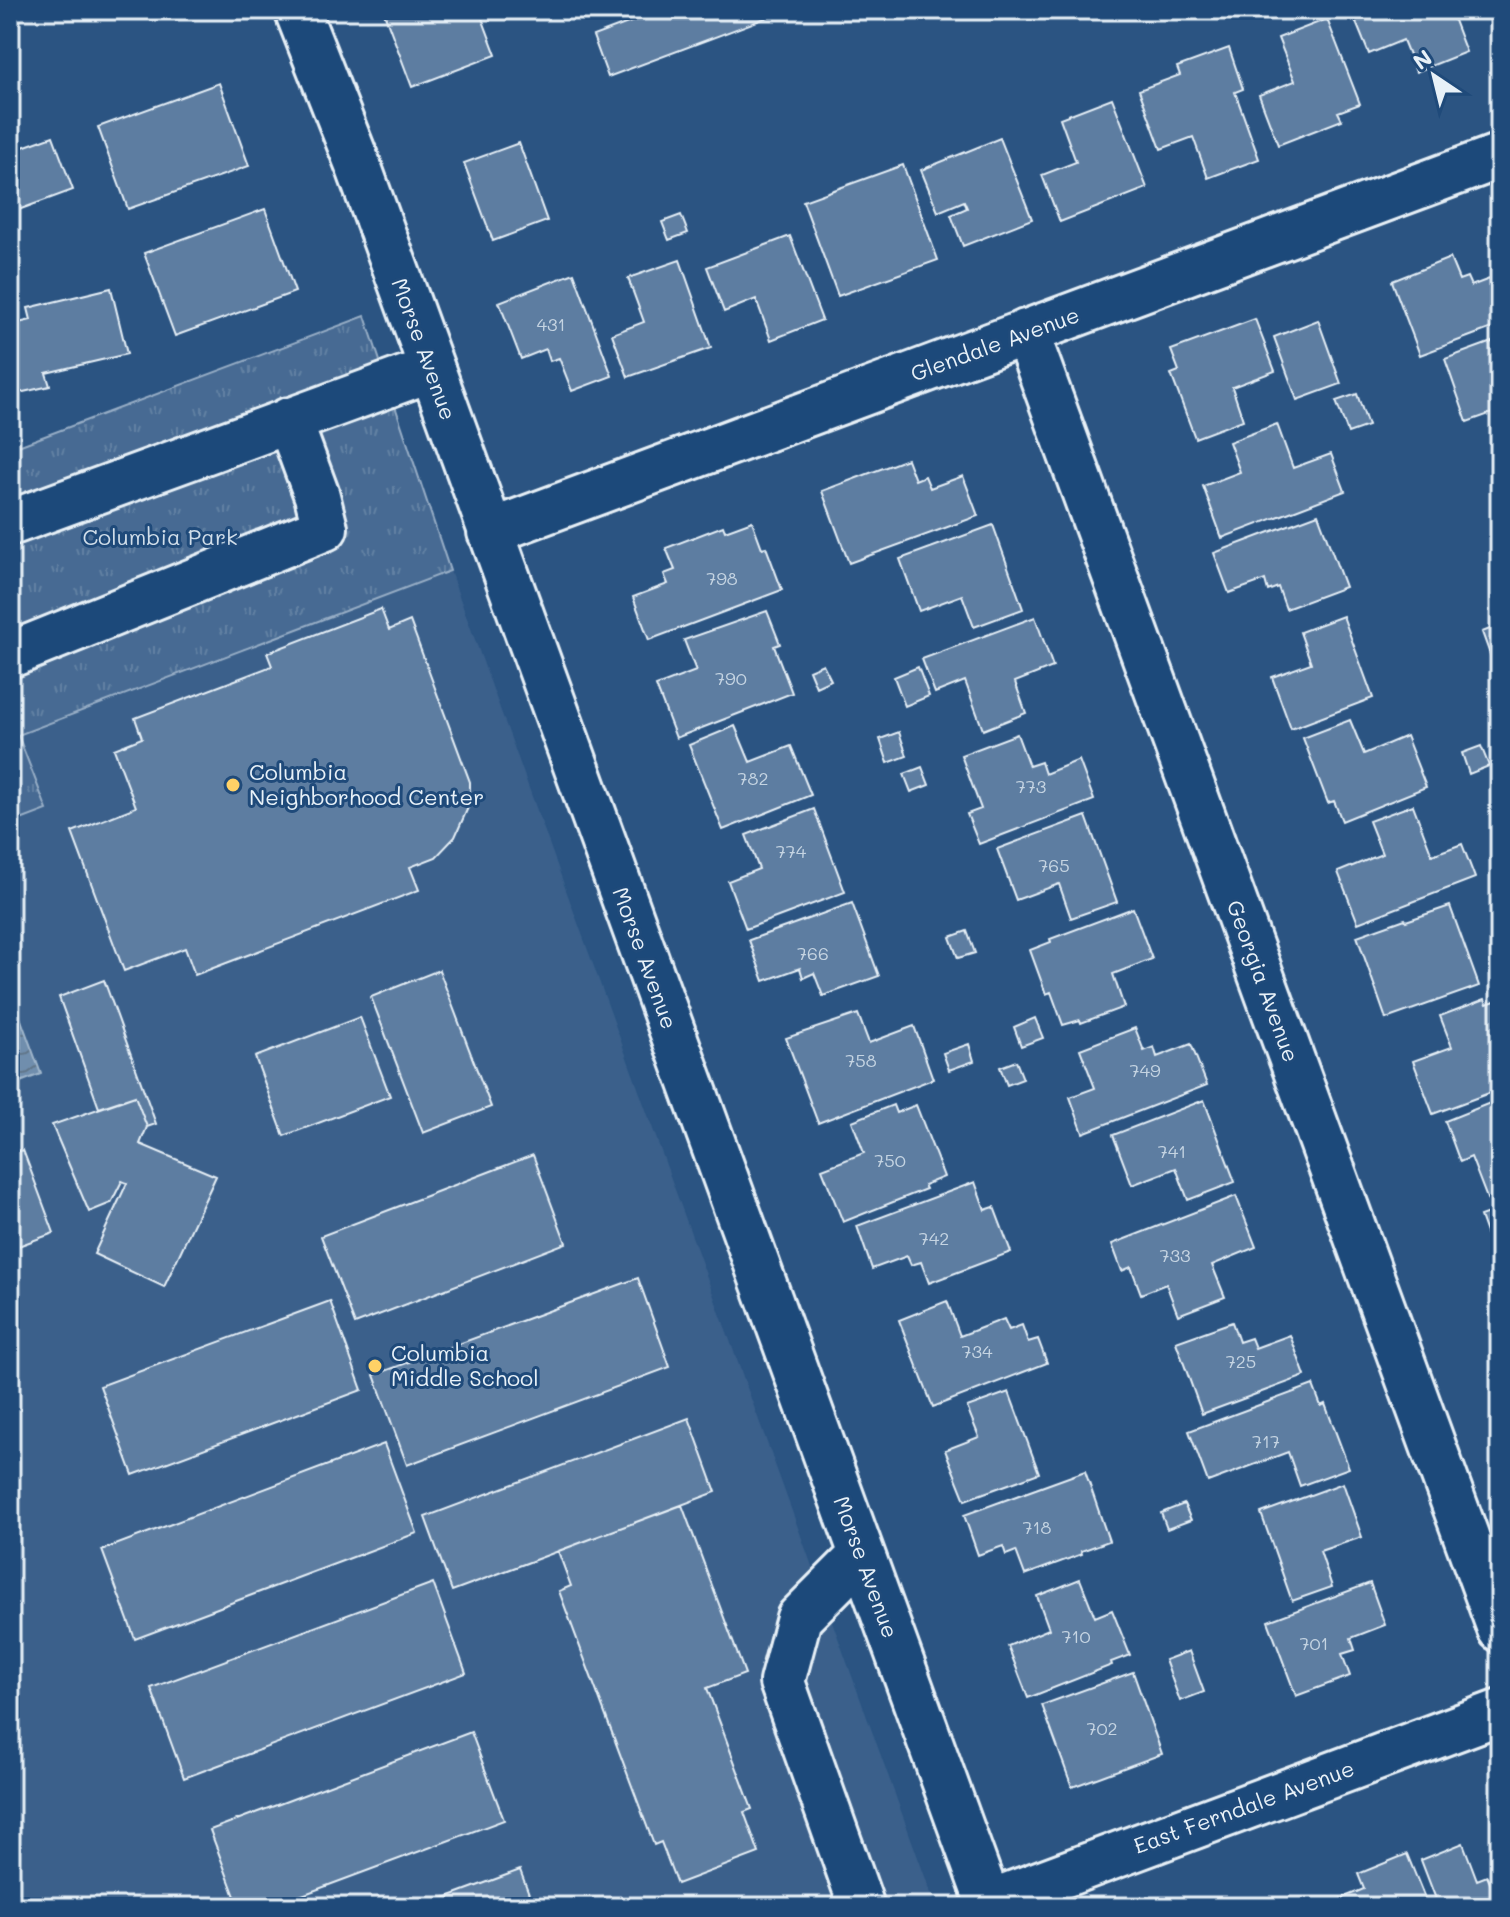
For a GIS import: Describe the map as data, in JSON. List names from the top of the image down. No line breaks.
{"streets":{"street":["Glendale Avenue","Morse Avenue","Georgia Avenue","East Ferndale Avenue"]},"crossings":[["Glendale Avenue","Morse Avenue"],["Glendale Avenue","Georgia Avenue"],["Morse Avenue","East Ferndale Avenue"]],"parks":["Columbia Park"],"places":["Columbia Neighborhood Center","Columbia Middle School"],"house_numbers":["431","798","790","782","773","774","765","766","758","749","741","750","742","733","734","725","717","718","710","701","702"],"north":"top left"}
